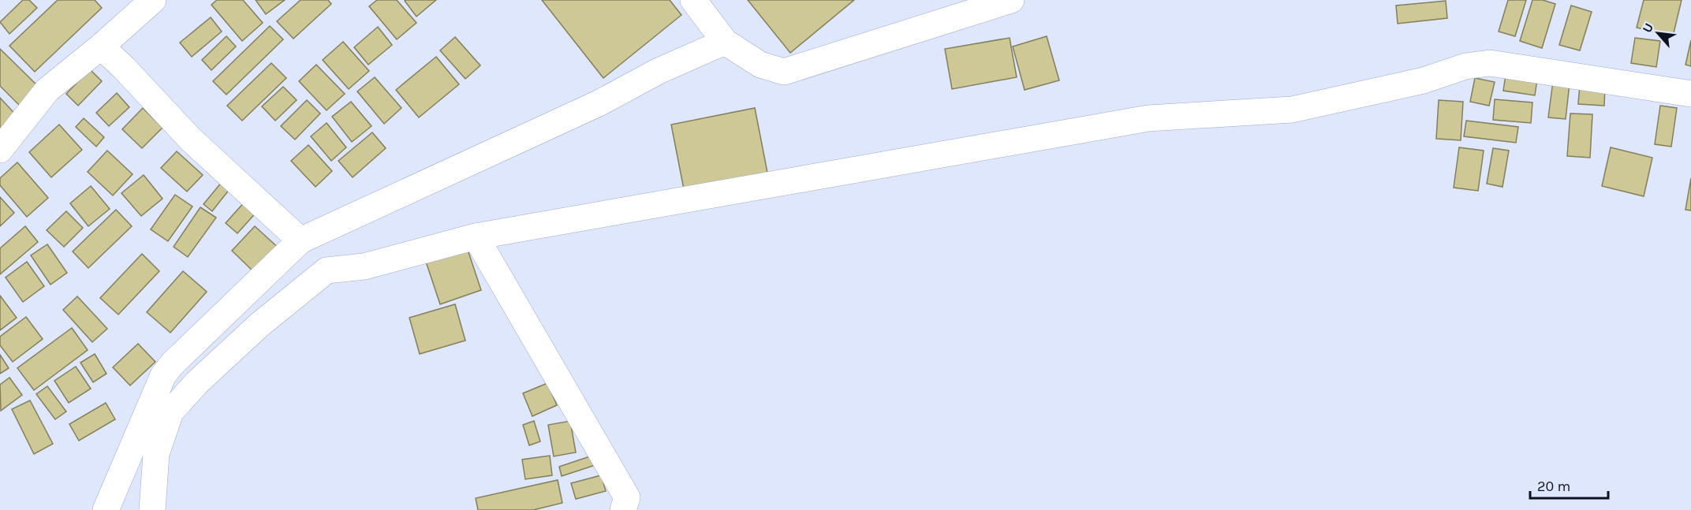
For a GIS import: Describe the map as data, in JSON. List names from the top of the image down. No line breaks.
{"scale_bar":"20 m","north":"top left"}
